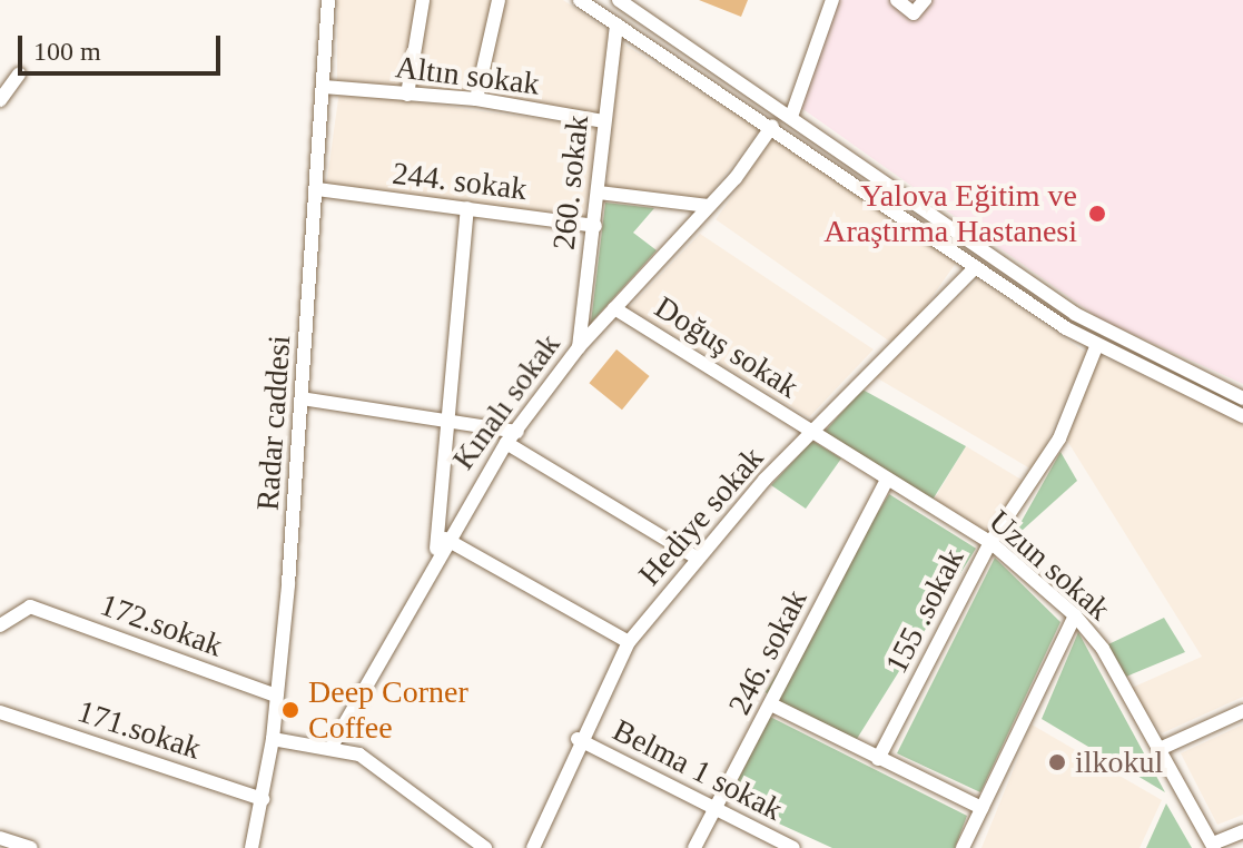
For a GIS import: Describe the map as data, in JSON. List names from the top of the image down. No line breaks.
{"streets":{"street":["Altın sokak","244. sokak","260. sokak","Doğuş sokak","Kınalı sokak","Radar caddesi","Hediye sokak","Uzun sokak","155 .sokak","172.sokak","246. sokak","171.sokak","Belma 1 sokak"]},"crossings":[["Altın sokak","260. sokak"],["Altın sokak","Radar caddesi"],["244. sokak","260. sokak"],["244. sokak","Radar caddesi"],["260. sokak","Kınalı sokak"],["Doğuş sokak","Kınalı sokak"],["Doğuş sokak","Hediye sokak"],["Doğuş sokak","Uzun sokak"],["Radar caddesi","172.sokak"],["Radar caddesi","171.sokak"],["Hediye sokak","Uzun sokak"],["Hediye sokak","Belma 1 sokak"],["Uzun sokak","155 .sokak"],["Uzun sokak","246. sokak"],["246. sokak","Belma 1 sokak"]],"places":["Yalova Eğitim ve Araştırma Hastanesi","Deep Corner Coffee","ilkokul"],"scale_bar":"100 m"}
